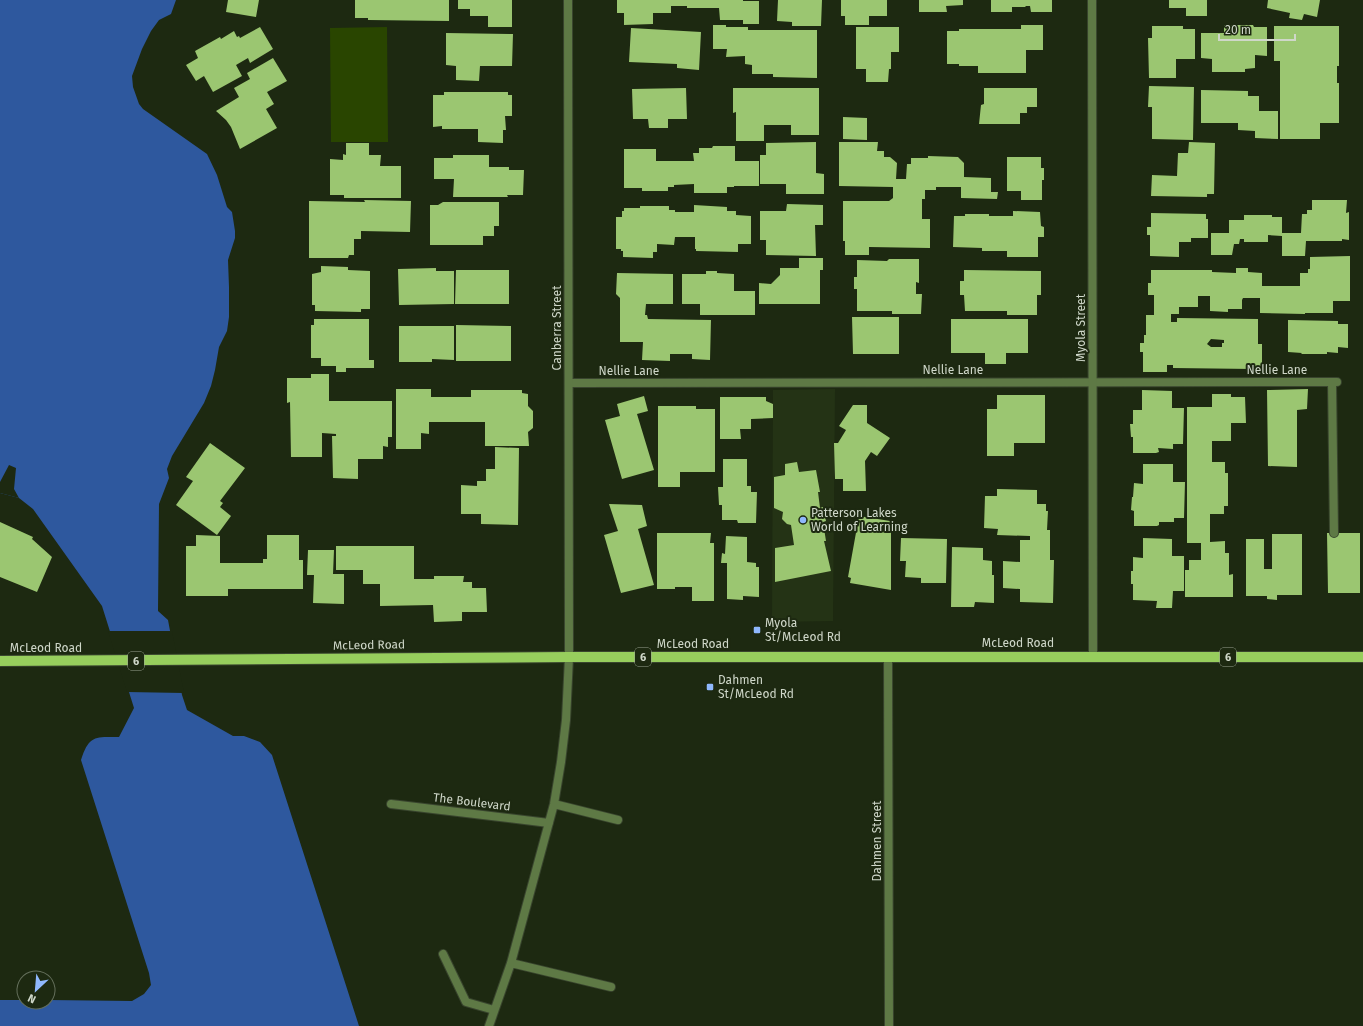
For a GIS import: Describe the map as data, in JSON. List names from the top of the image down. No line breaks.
{"streets":{"main road":["McLeod Road","6"],"street":["Canberra Street","Myola Street","Nellie Lane","The Boulevard","Dahmen Street"]},"crossings":[["Canberra Street","Nellie Lane"],["Canberra Street","McLeod Road"],["Myola Street","Nellie Lane"],["Myola Street","McLeod Road"],["McLeod Road","Dahmen Street"]],"places":{"other":["Patterson Lakes World of Learning"],"transit":["Myola St/McLeod Rd","Dahmen St/McLeod Rd"]},"scale_bar":"20 m","north":"bottom left"}
